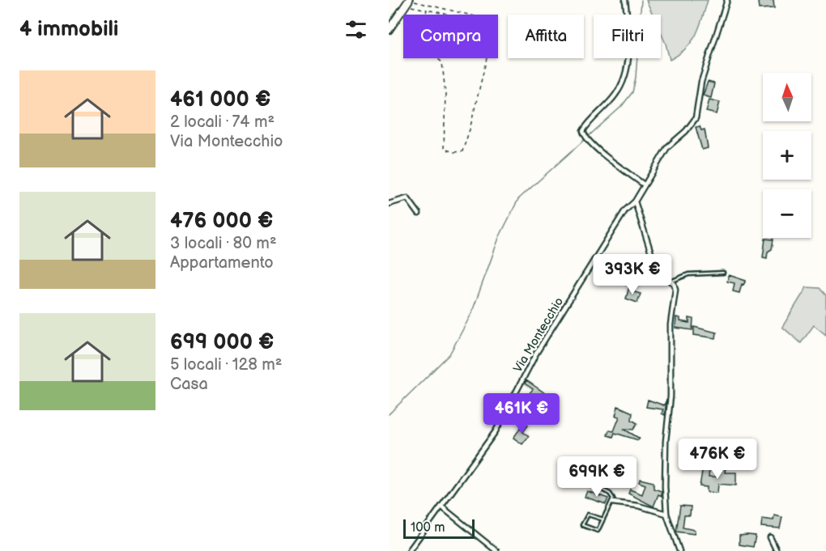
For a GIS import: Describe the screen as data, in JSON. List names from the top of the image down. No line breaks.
{"streets":{"street":["Via Montecchio"]},"scale_bar":"100 m","north":"top","page":{"heading":"4 immobili","chip":["Compra","Affitta","Filtri"],"list":[{"name":"461 000 €","note":"2 locali · 74 m² · Via Montecchio"},{"name":"476 000 €","note":"3 locali · 80 m² · Appartamento"},{"name":"699 000 €","note":"5 locali · 128 m² · Casa"}],"map_buttons":["+","−"],"price":["393K €","461K €","476K €","699K €"],"scale":"100 m"}}
